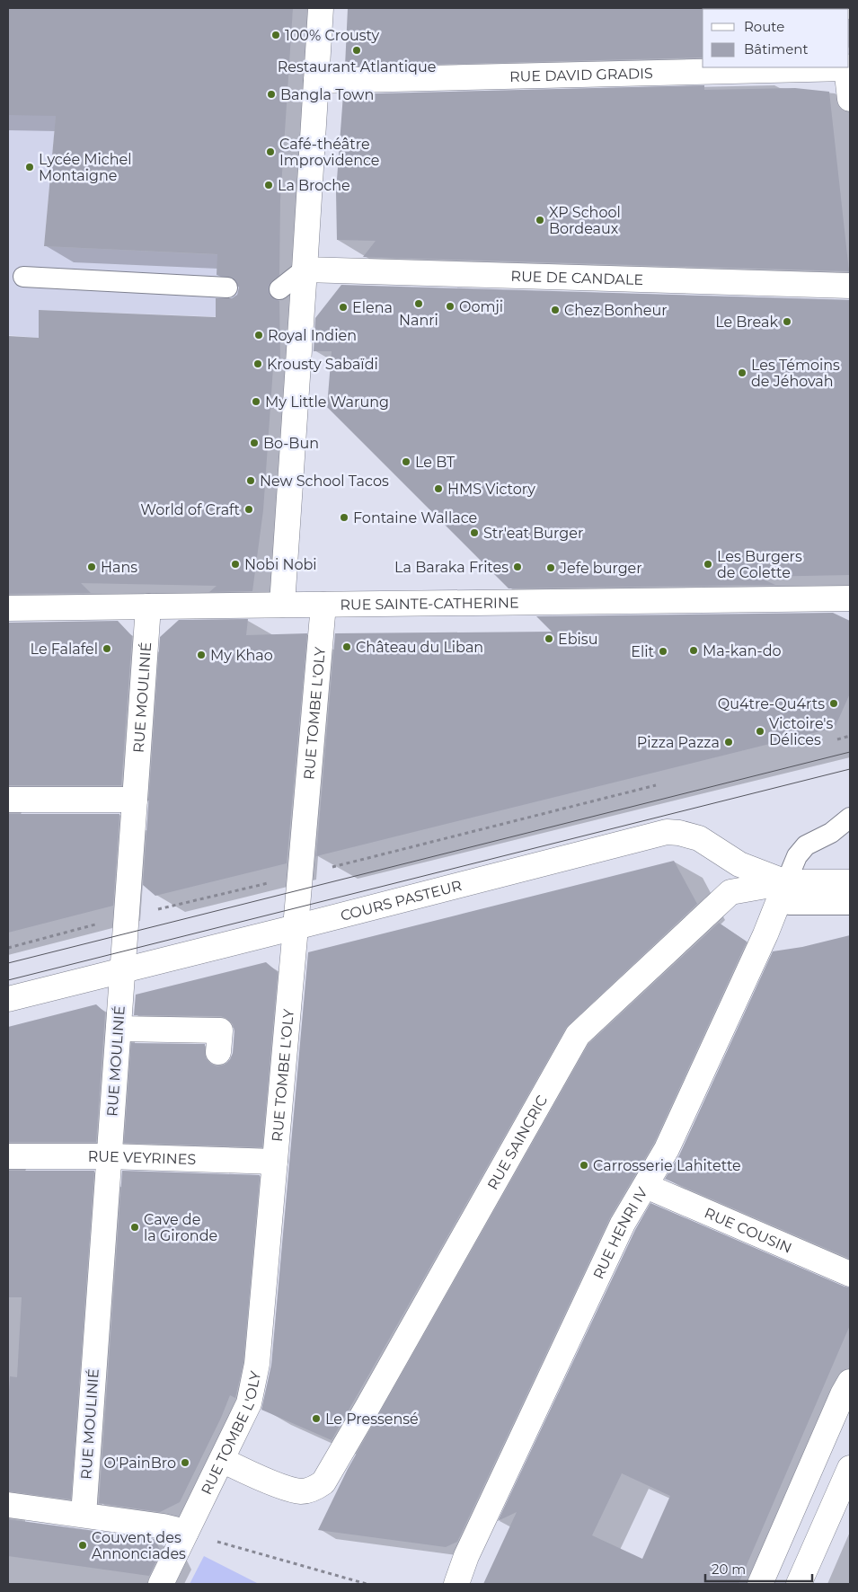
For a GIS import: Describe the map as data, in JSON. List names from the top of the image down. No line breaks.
{"streets":{"street":["RUE DAVID GRADIS","RUE DE CANDALE","RUE SAINTE-CATHERINE","RUE MOULINIÉ","RUE TOMBE L'OLY","COURS PASTEUR","RUE SAINCRIC","RUE VEYRINES","RUE COUSIN","RUE HENRI IV"]},"crossings":[["RUE SAINTE-CATHERINE","RUE MOULINIÉ"],["RUE SAINTE-CATHERINE","RUE TOMBE L'OLY"],["RUE MOULINIÉ","COURS PASTEUR"],["RUE MOULINIÉ","RUE VEYRINES"],["RUE TOMBE L'OLY","COURS PASTEUR"],["RUE TOMBE L'OLY","RUE SAINCRIC"],["RUE TOMBE L'OLY","RUE VEYRINES"],["COURS PASTEUR","RUE SAINCRIC"],["COURS PASTEUR","RUE HENRI IV"],["RUE SAINCRIC","RUE HENRI IV"],["RUE COUSIN","RUE HENRI IV"]],"places":["100% Crousty","Restaurant Atlantique","Bangla Town","Café-théâtre Improvidence","Lycée Michel Montaigne","La Broche","XP School Bordeaux","Nanri","Oomji","Elena","Chez Bonheur","Le Break","Royal Indien","Krousty Sabaïdi","Les Témoins de Jéhovah","My Little Warung","Bo-Bun","Le BT","New School Tacos","HMS Victory","World of Craft","Fontaine Wallace","Str'eat Burger","Nobi Nobi","Les Burgers de Colette","Hans","La Baraka Frites","Jefe burger","Ebisu","Château du Liban","Le Falafel","Ma-kan-do","Elit","My Khao","Qu4tre-Qu4rts","Victoire's Délices","Pizza Pazza","Carrosserie Lahitette","Cave de la Gironde","Le Pressensé","O'PainBro","Couvent des Annonciades"],"legend":["Route","Bâtiment"],"scale_bar":"20 m"}
